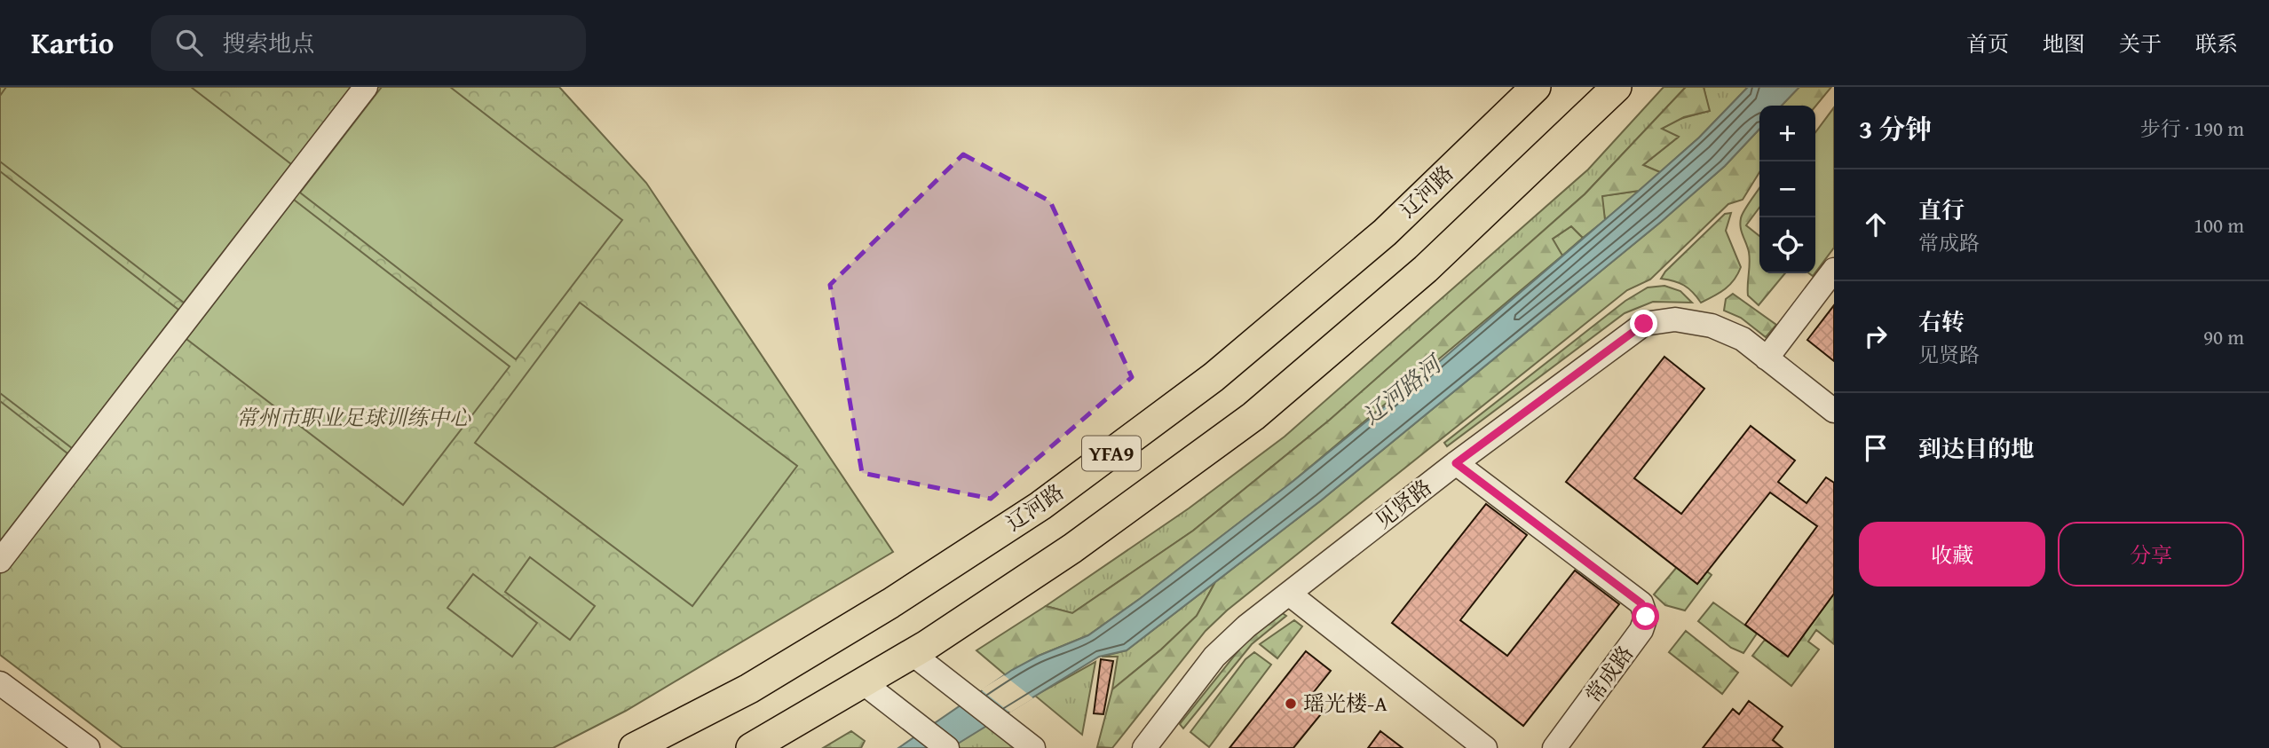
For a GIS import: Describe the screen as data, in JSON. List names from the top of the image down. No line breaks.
{"streets":{"main road":["辽河路","YFA9"],"street":["见贤路","常成路"]},"crossings":[["见贤路","常成路"]],"water":["辽河路河"],"parks":["常州市职业足球训练中心"],"places":["瑶光楼-A"],"page":{"header":"Kartio","search":"搜索地点","nav":["首页","地图","关于","联系"],"heading":["3 分钟","步行 · 190 m"],"map_buttons":["+","−"],"list":[["直行","常成路","100 m"],["右转","见贤路","90 m"],"到达目的地"],"buttons":["收藏","分享"]}}
